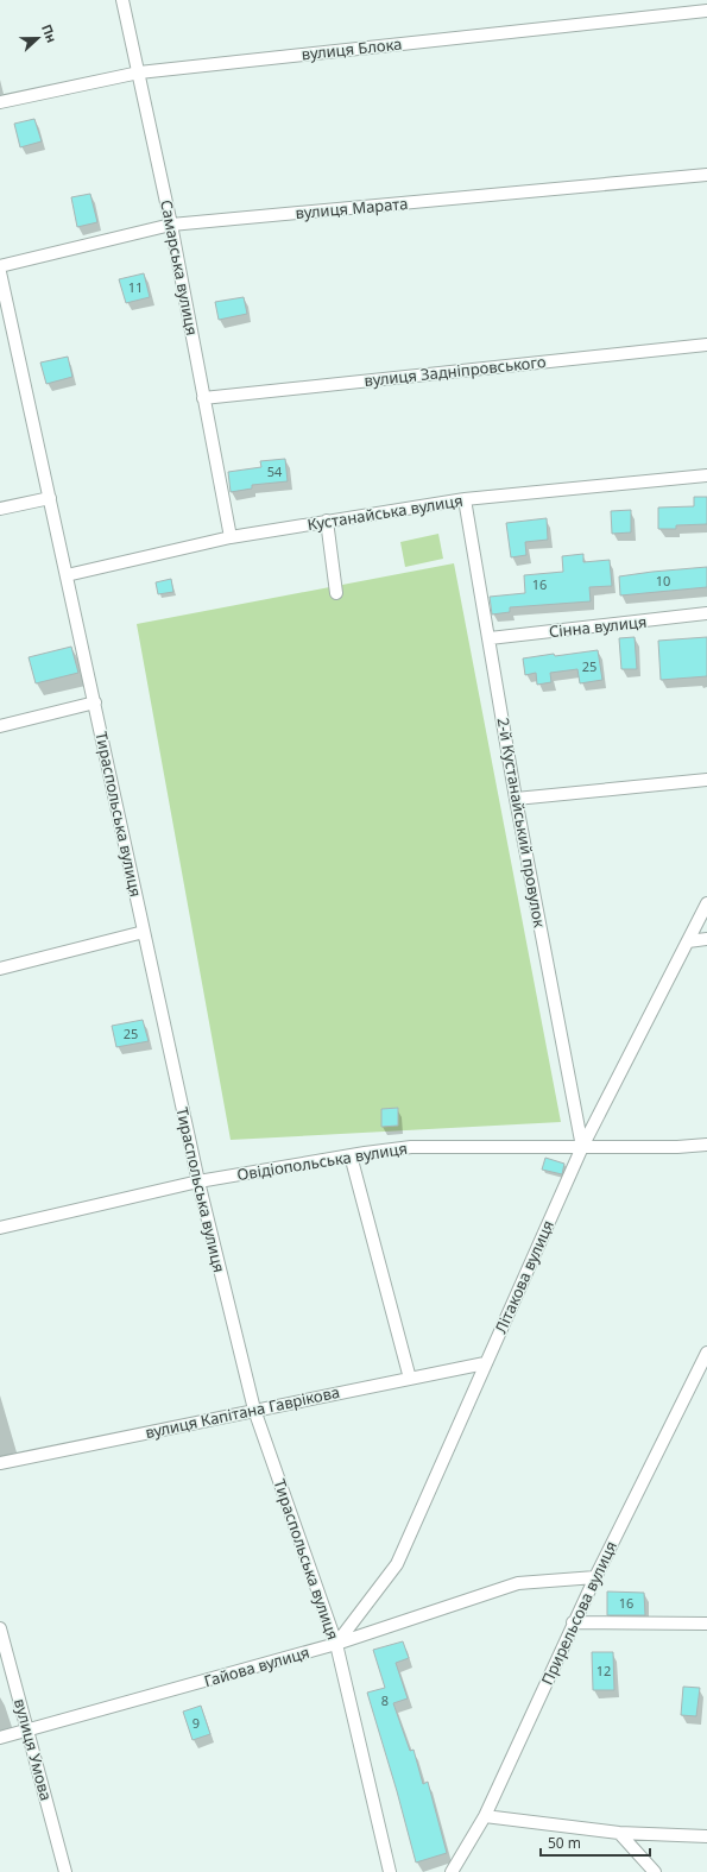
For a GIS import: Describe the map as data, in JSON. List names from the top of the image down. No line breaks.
{"streets":{"street":["вулиця Блока","вулиця Марата","Самарська вулиця","вулиця Задніпровського","Кустанайська вулиця","Сінна вулиця","Тираспольська вулиця","2-й Кустанайський провулок","Овідіопольська вулиця","Літакова вулиця","вулиця Капітана Гаврікова","Прирельсова вулиця","Гайова вулиця","вулиця Умова"]},"crossings":[["вулиця Блока","Самарська вулиця"],["вулиця Марата","Самарська вулиця"],["Самарська вулиця","вулиця Задніпровського"],["Самарська вулиця","Кустанайська вулиця"],["Кустанайська вулиця","Тираспольська вулиця"],["Кустанайська вулиця","2-й Кустанайський провулок"],["Сінна вулиця","2-й Кустанайський провулок"],["Тираспольська вулиця","Овідіопольська вулиця"],["Тираспольська вулиця","Літакова вулиця"],["Тираспольська вулиця","вулиця Капітана Гаврікова"],["Тираспольська вулиця","Гайова вулиця"],["2-й Кустанайський провулок","Овідіопольська вулиця"],["2-й Кустанайський провулок","Літакова вулиця"],["Овідіопольська вулиця","Літакова вулиця"],["Літакова вулиця","вулиця Капітана Гаврікова"],["Літакова вулиця","Гайова вулиця"],["Прирельсова вулиця","Гайова вулиця"],["Гайова вулиця","вулиця Умова"]],"house_numbers":["11","54","10","16","25","25","16","12","8","9"],"scale_bar":"50 m","north":"right"}
